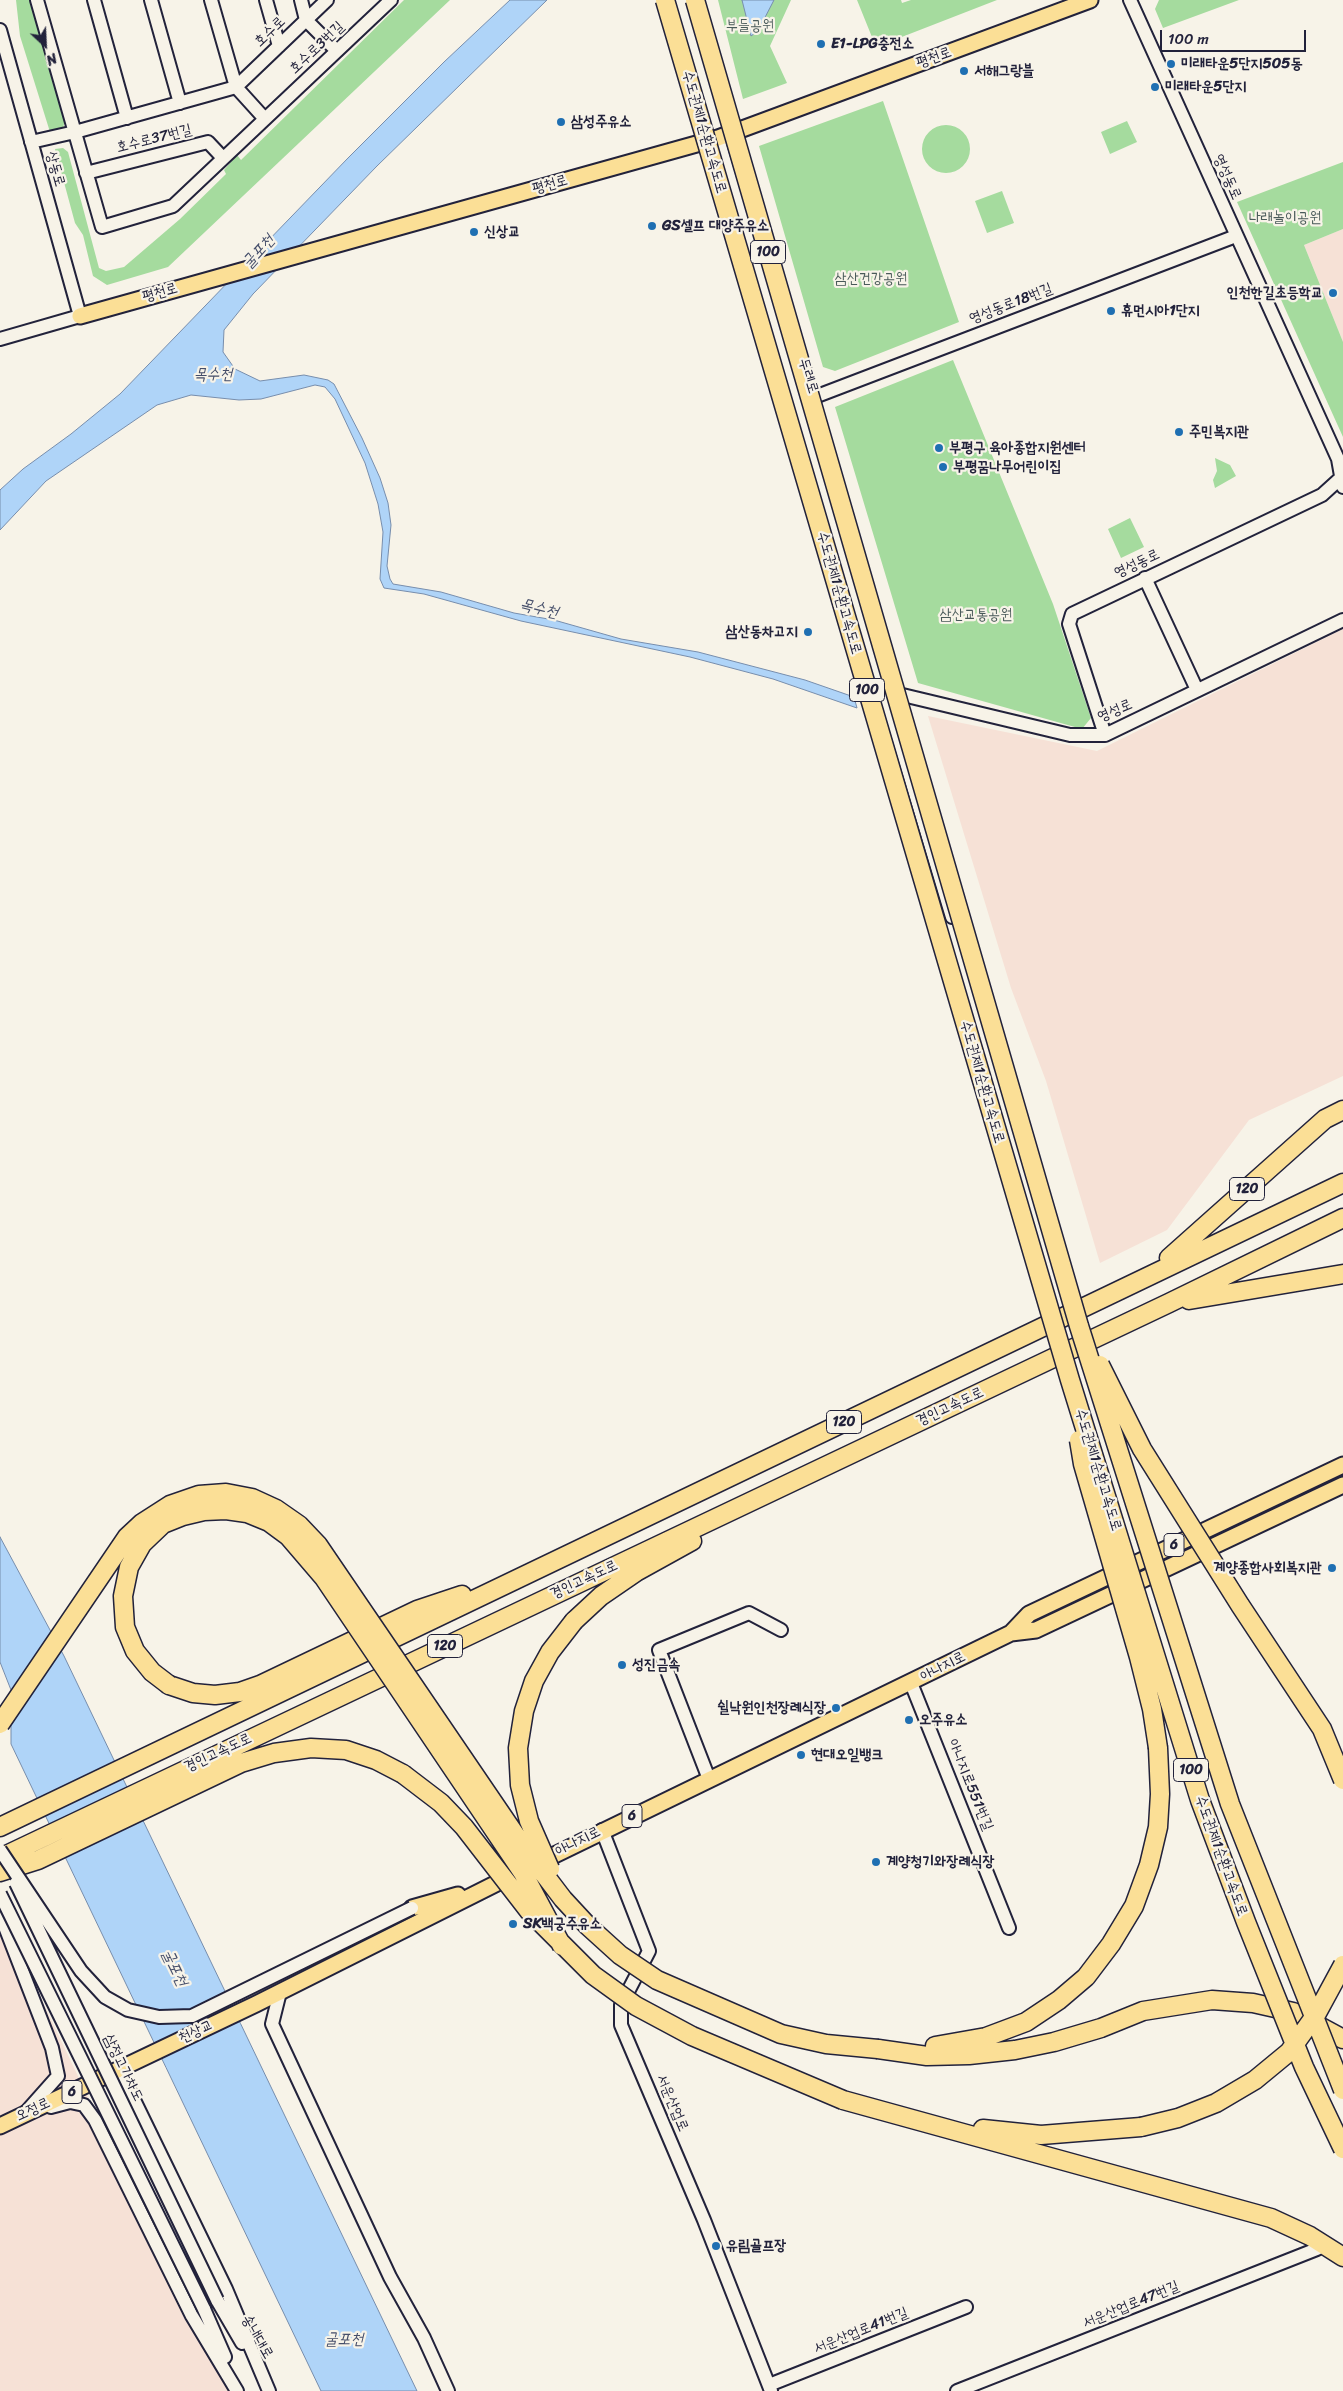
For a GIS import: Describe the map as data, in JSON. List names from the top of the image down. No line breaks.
{"streets":{"highway":["수도권제1순환고속도로","100","120","경인고속도로"],"main road":["평천로","6","아나지로","천상교","오정로"],"street":["호수로","호수로3번길","호수로37번길","상동로","영성동로","영성동로18번길","두레로","영성로","아나지로551번길","삼정고가차도","서운산업로","서운산업로47번길","서운산업로41번길","송내대로"]},"crossings":[["호수로","상동로"],["평천로","상동로"],["평천로","두레로"],["영성동로","영성동로18번길"],["영성동로","영성로"],["영성동로18번길","두레로"],["두레로","영성로"],["아나지로","아나지로551번길"],["아나지로","천상교"],["아나지로","서운산업로"],["천상교","오정로"],["삼정고가차도","송내대로"],["서운산업로","서운산업로41번길"]],"water":["굴포천","목수천"],"parks":["부들공원","나래놀이공원","삼산건강공원","삼산교통공원"],"places":["E1-LPG충전소","미래타운5단지505동","서해그랑블","미래타운5단지","삼성주유소","GS셀프 대양주유소","신상교","인천한길초등학교","휴먼시아1단지","주민복지관","부평구 육아종합지원센터","부평꿈나무어린이집","삼산동차고지","계양종합사회복지관","성진금속","쉴낙원인천장례식장","오주유소","현대오일뱅크","계양청기와장례식장","SK백궁주유소","유림골프장"],"scale_bar":"100 m","north":"bottom right"}
